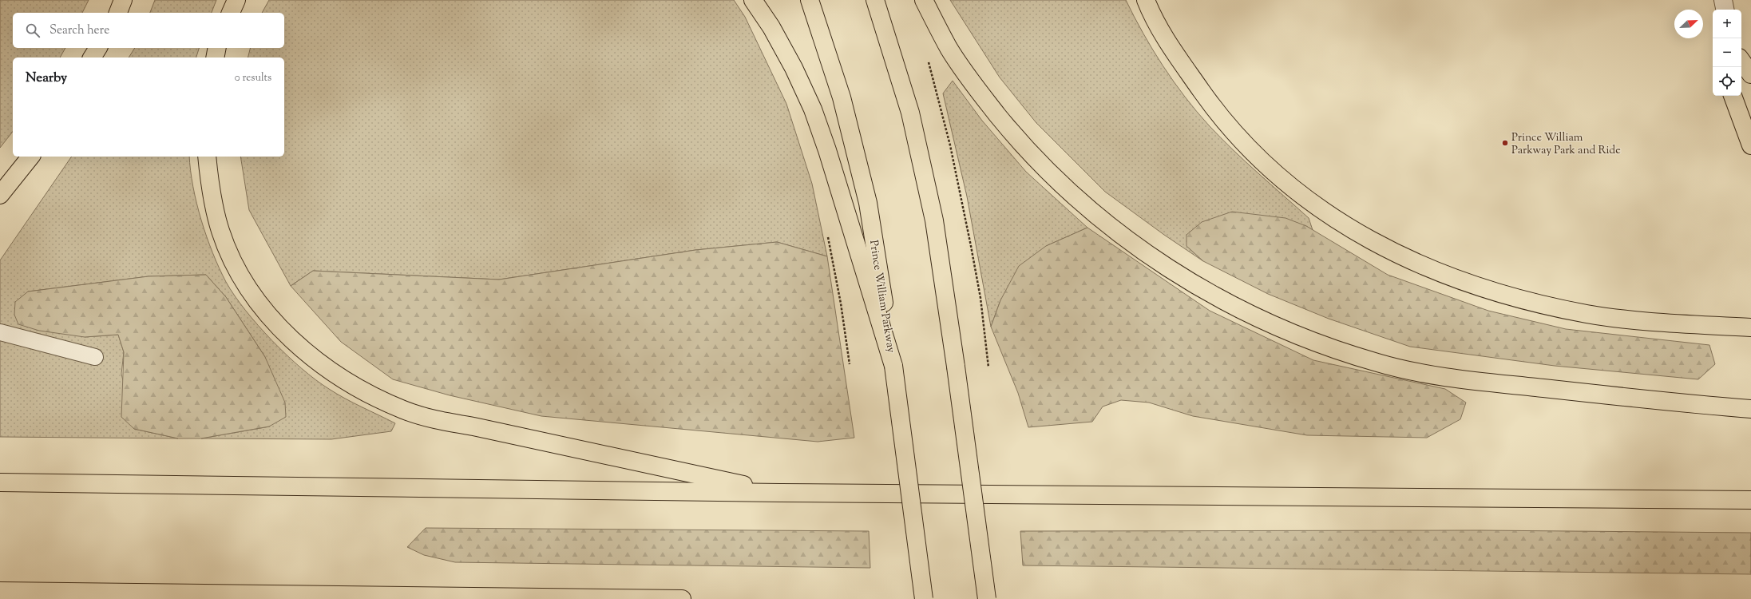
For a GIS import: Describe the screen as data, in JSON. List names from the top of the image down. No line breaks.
{"streets":{"highway":["Prince William Parkway"]},"places":["Prince William Parkway Park and Ride"],"north":"top right","page":{"map_buttons":["+","−"],"search":"Search here","heading":["Nearby","0 results"]}}
